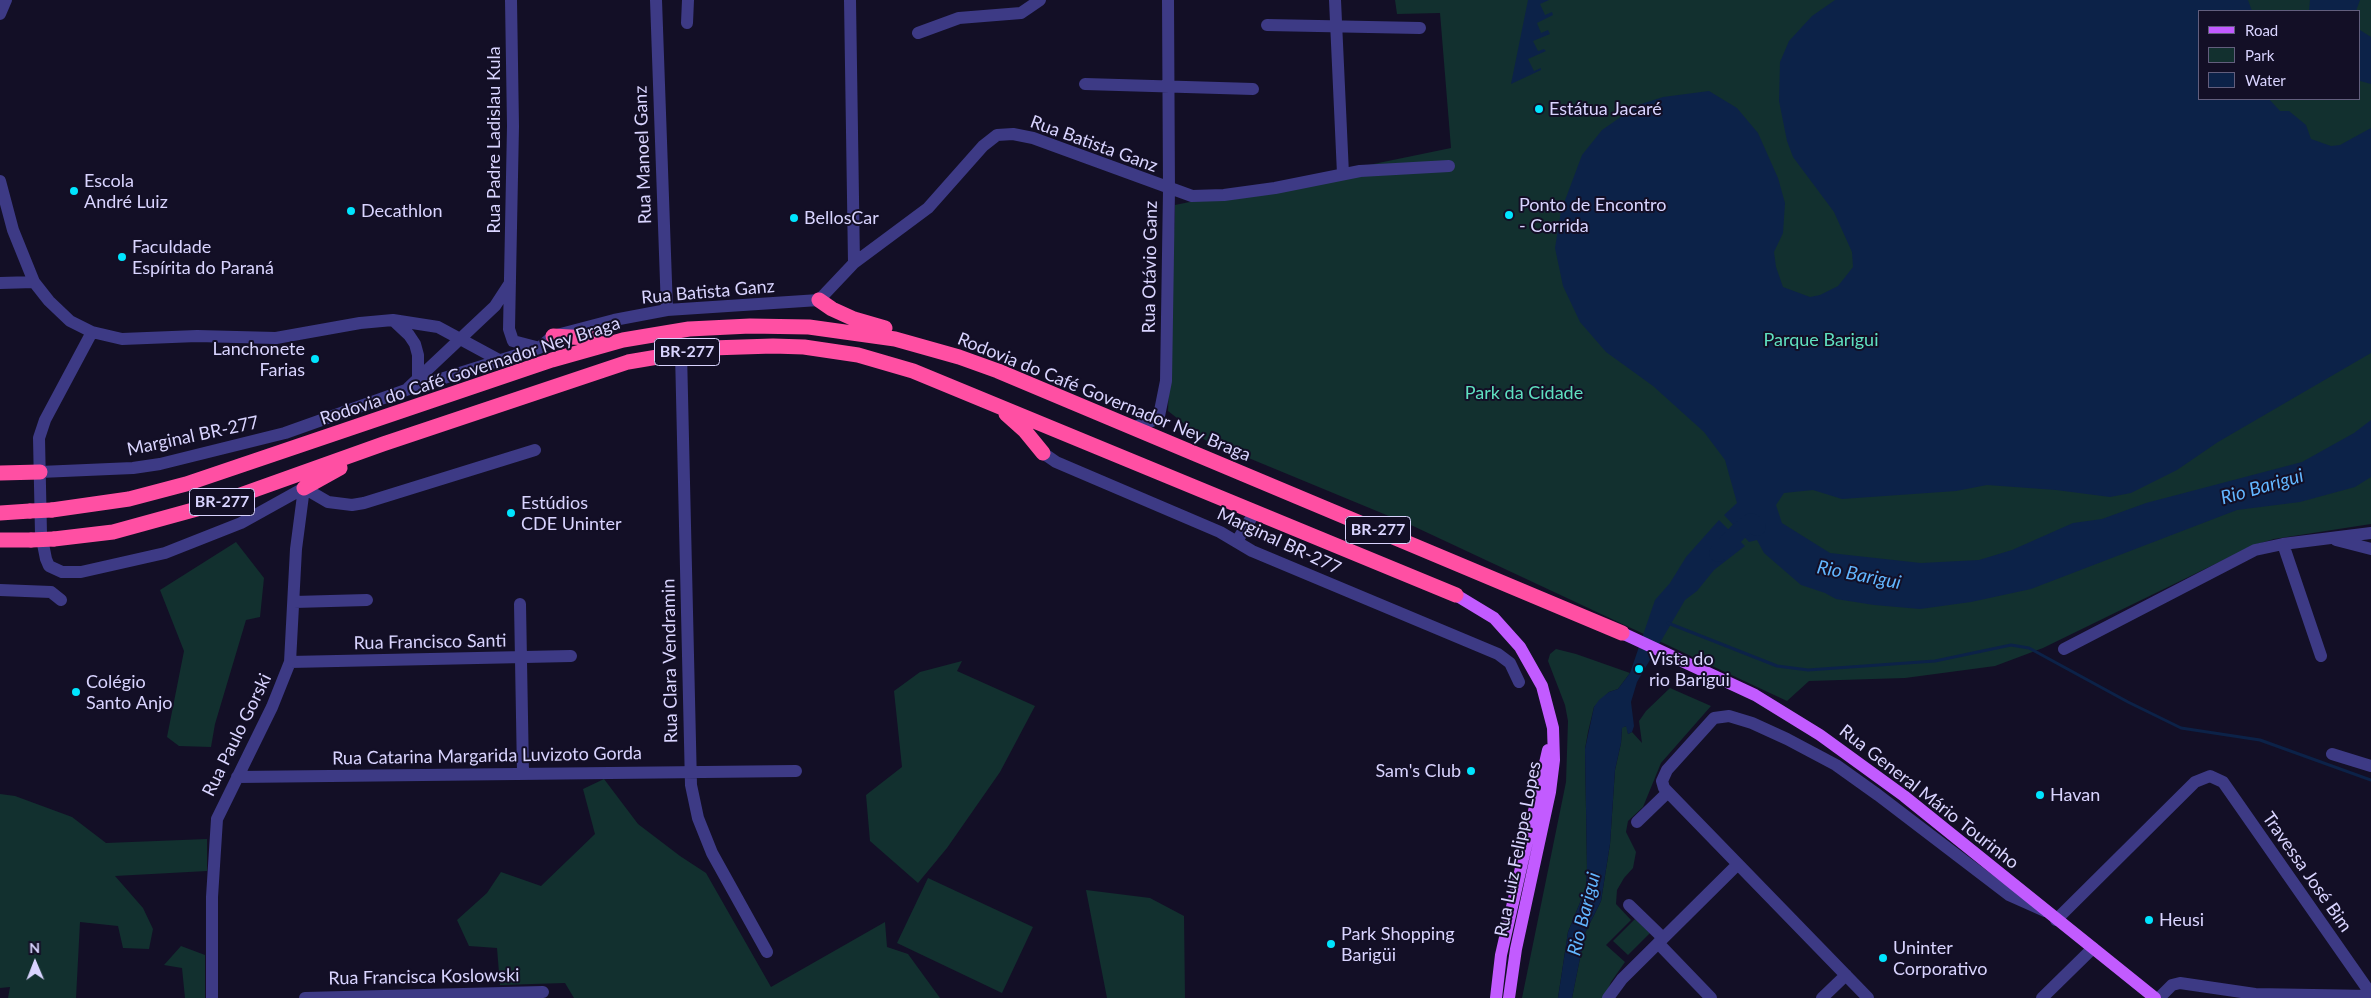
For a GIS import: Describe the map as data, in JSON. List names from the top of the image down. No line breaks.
{"streets":{"highway":["BR-277","Rodovia do Café Governador Ney Braga"],"main road":["Rua General Mário Tourinho","Rua Luiz Felippe Lopes"],"street":["Rua Padre Ladislau Kula","Rua Batista Ganz","Rua Manoel Ganz","Rua Otávio Ganz","Marginal BR-277","Rua Francisco Santi","Rua Clara Vendramin","Rua Paulo Gorski","Rua Catarina Margarida Luvizoto Gorda","Travessa José Bim","Rua Francisca Koslowski"]},"crossings":[["Rua Padre Ladislau Kula","Marginal BR-277"],["Rua Batista Ganz","Rua Manoel Ganz"],["Rua Batista Ganz","Rua Otávio Ganz"],["Rua Batista Ganz","Marginal BR-277"],["Rua Otávio Ganz","Rodovia do Café Governador Ney Braga"],["BR-277","Rua Clara Vendramin"],["BR-277","Rua Luiz Felippe Lopes"],["Rodovia do Café Governador Ney Braga","Rua General Mário Tourinho"],["Rua Francisco Santi","Rua Paulo Gorski"],["Rua Clara Vendramin","Rua Catarina Margarida Luvizoto Gorda"],["Rua Paulo Gorski","Rua Catarina Margarida Luvizoto Gorda"],["Rua General Mário Tourinho","Travessa José Bim"]],"water":["Rio Barigui"],"parks":["Parque Barigui","Park da Cidade"],"places":["Estátua Jacaré","Escola André Luiz","Decathlon","Ponto de Encontro - Corrida","BellosCar","Faculdade Espírita do Paraná","Lanchonete Farias","Estúdios CDE Uninter","Vista do rio Barigui","Colégio Santo Anjo","Sam's Club","Havan","Heusi","Park Shopping Barigüi","Uninter Corporativo"],"legend":["Road","Park","Water"],"north":"top"}
